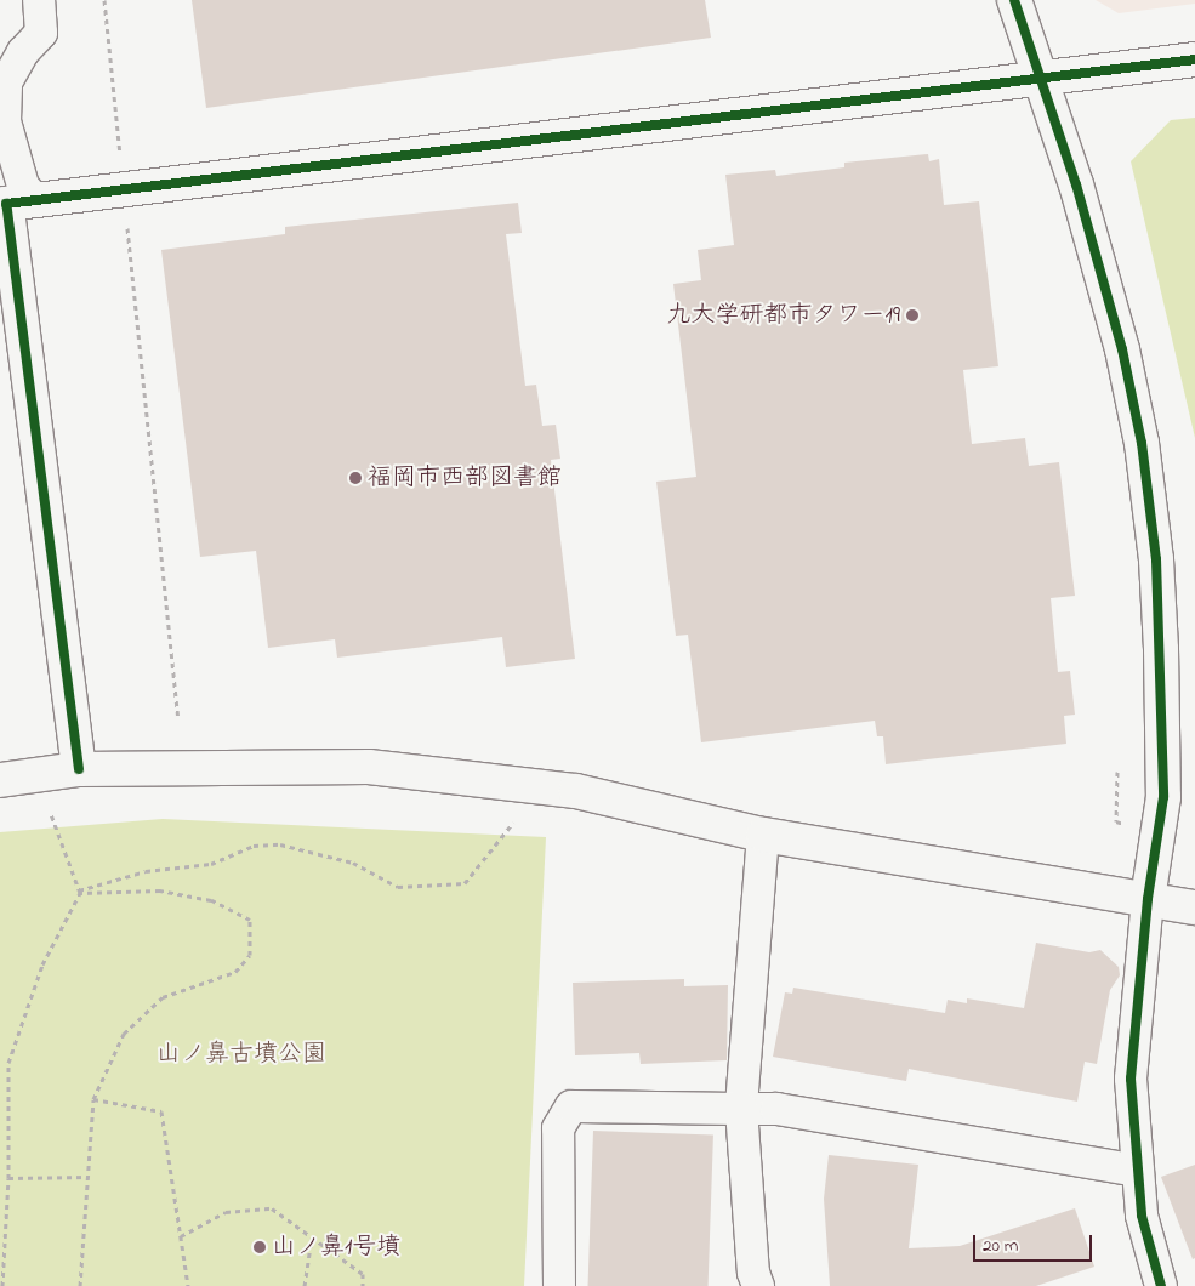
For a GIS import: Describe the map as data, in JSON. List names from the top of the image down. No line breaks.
{"parks":["山ノ鼻古墳公園"],"places":["九大学研都市タワー19","福岡市西部図書館","山ノ鼻1号墳"],"scale_bar":"20 m"}
